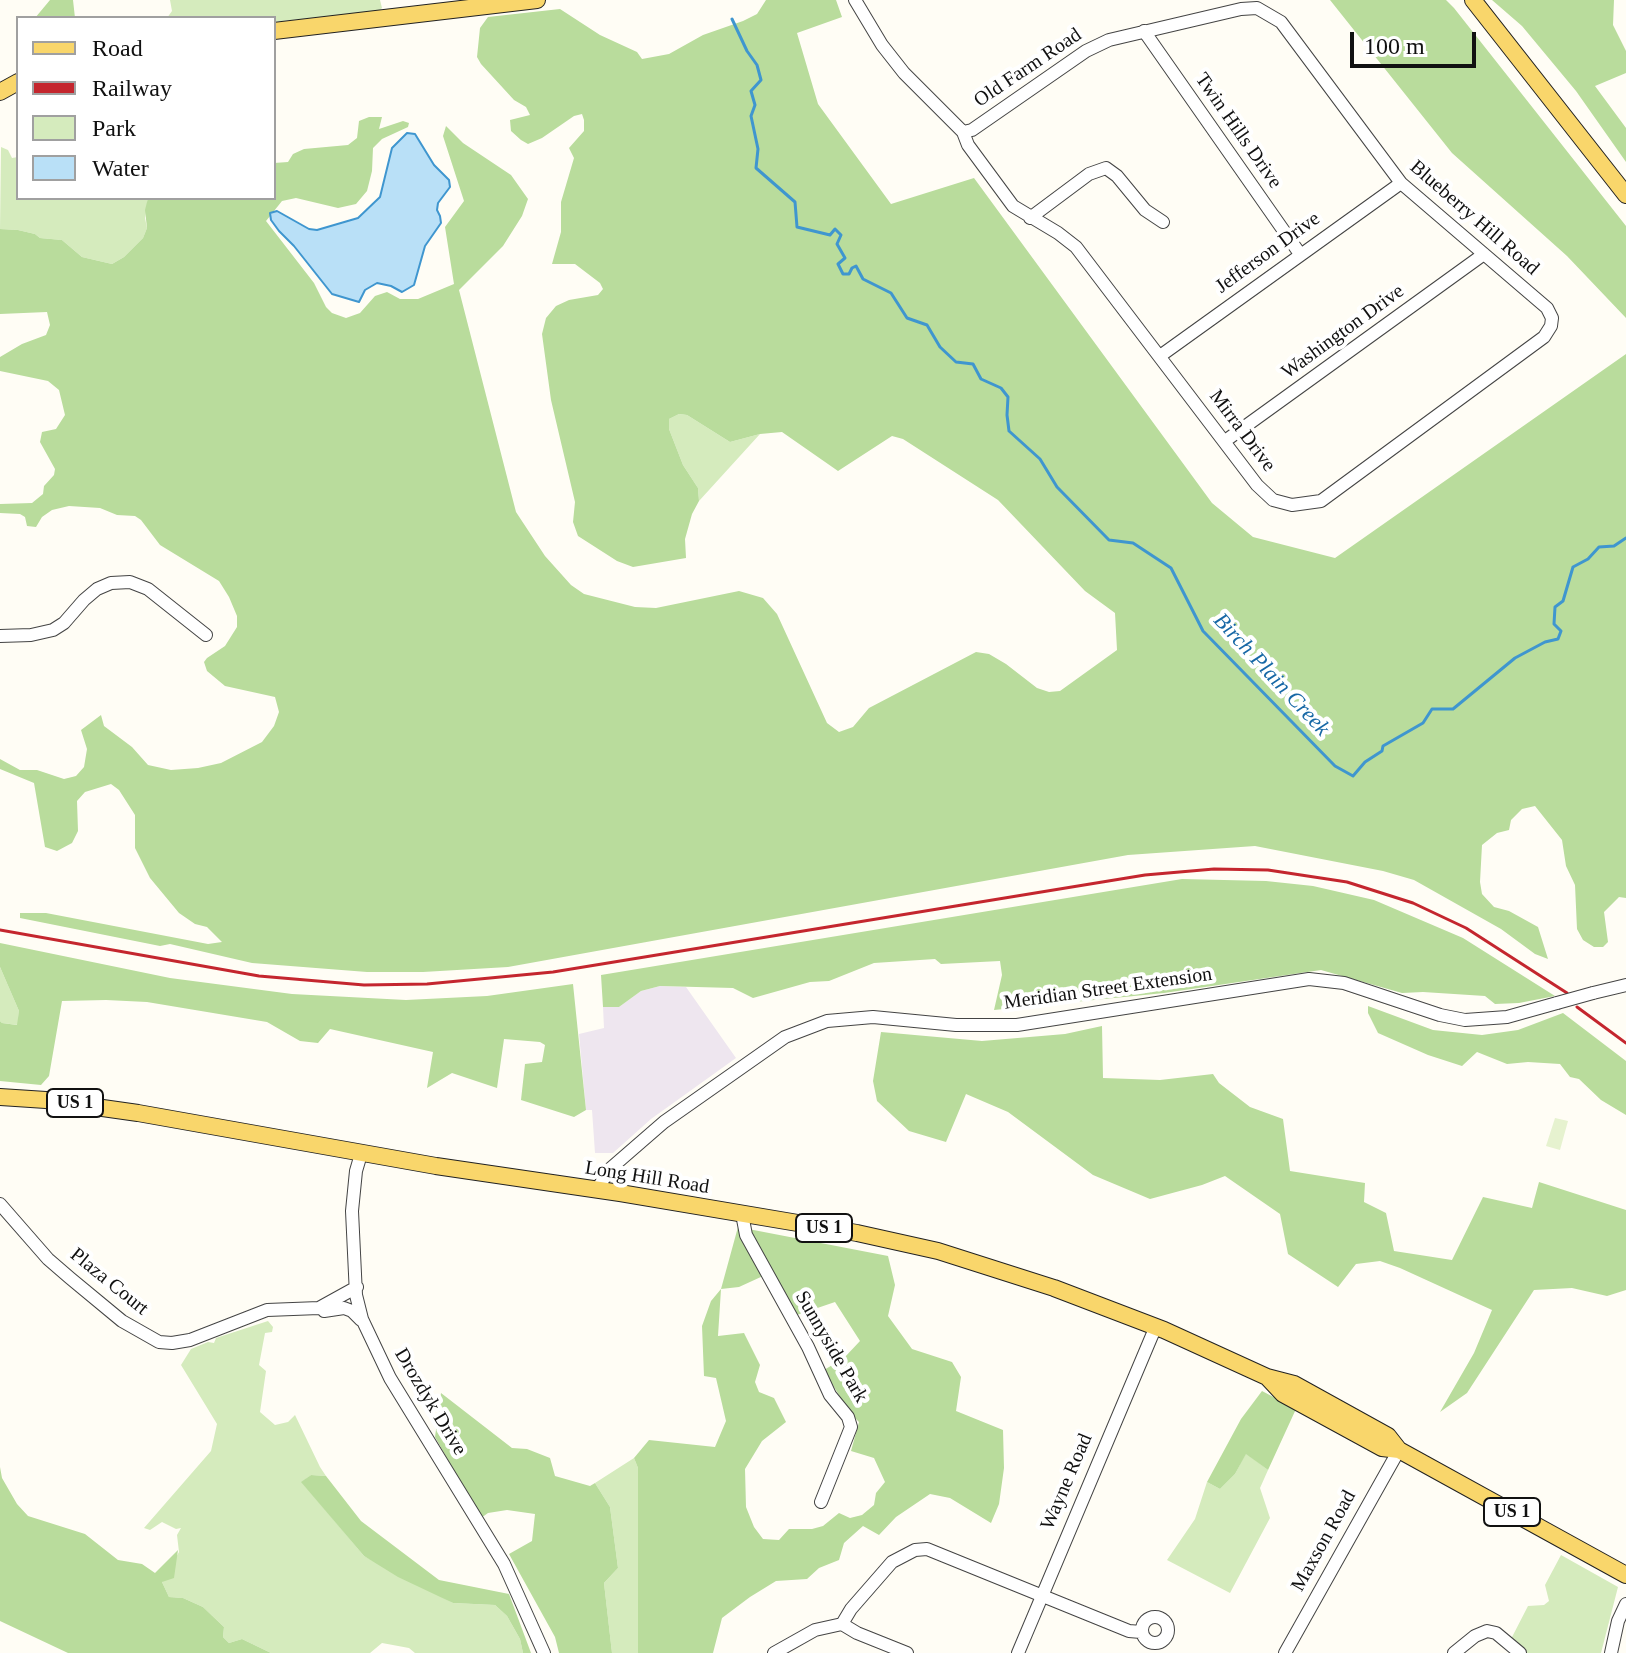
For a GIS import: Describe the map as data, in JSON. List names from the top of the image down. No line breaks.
{"streets":{"main road":["US 1","Long Hill Road"],"street":["Old Farm Road","Twin Hills Drive","Blueberry Hill Road","Jefferson Drive","Washington Drive","Mirra Drive","Meridian Street Extension","Plaza Court","Sunnyside Park","Drozdyk Drive","Wayne Road","Maxson Road"]},"crossings":[["Old Farm Road","Twin Hills Drive"],["Old Farm Road","Blueberry Hill Road"],["Old Farm Road","Mirra Drive"],["Twin Hills Drive","Blueberry Hill Road"],["Twin Hills Drive","Jefferson Drive"],["Blueberry Hill Road","Jefferson Drive"],["Blueberry Hill Road","Washington Drive"],["Blueberry Hill Road","Mirra Drive"],["Jefferson Drive","Mirra Drive"],["Washington Drive","Mirra Drive"],["Meridian Street Extension","Long Hill Road"],["Long Hill Road","Sunnyside Park"],["Long Hill Road","Drozdyk Drive"],["Long Hill Road","Wayne Road"],["Long Hill Road","Maxson Road"],["Plaza Court","Drozdyk Drive"]],"water":["Birch Plain Creek"],"legend":["Road","Railway","Park","Water"],"scale_bar":"100 m"}
